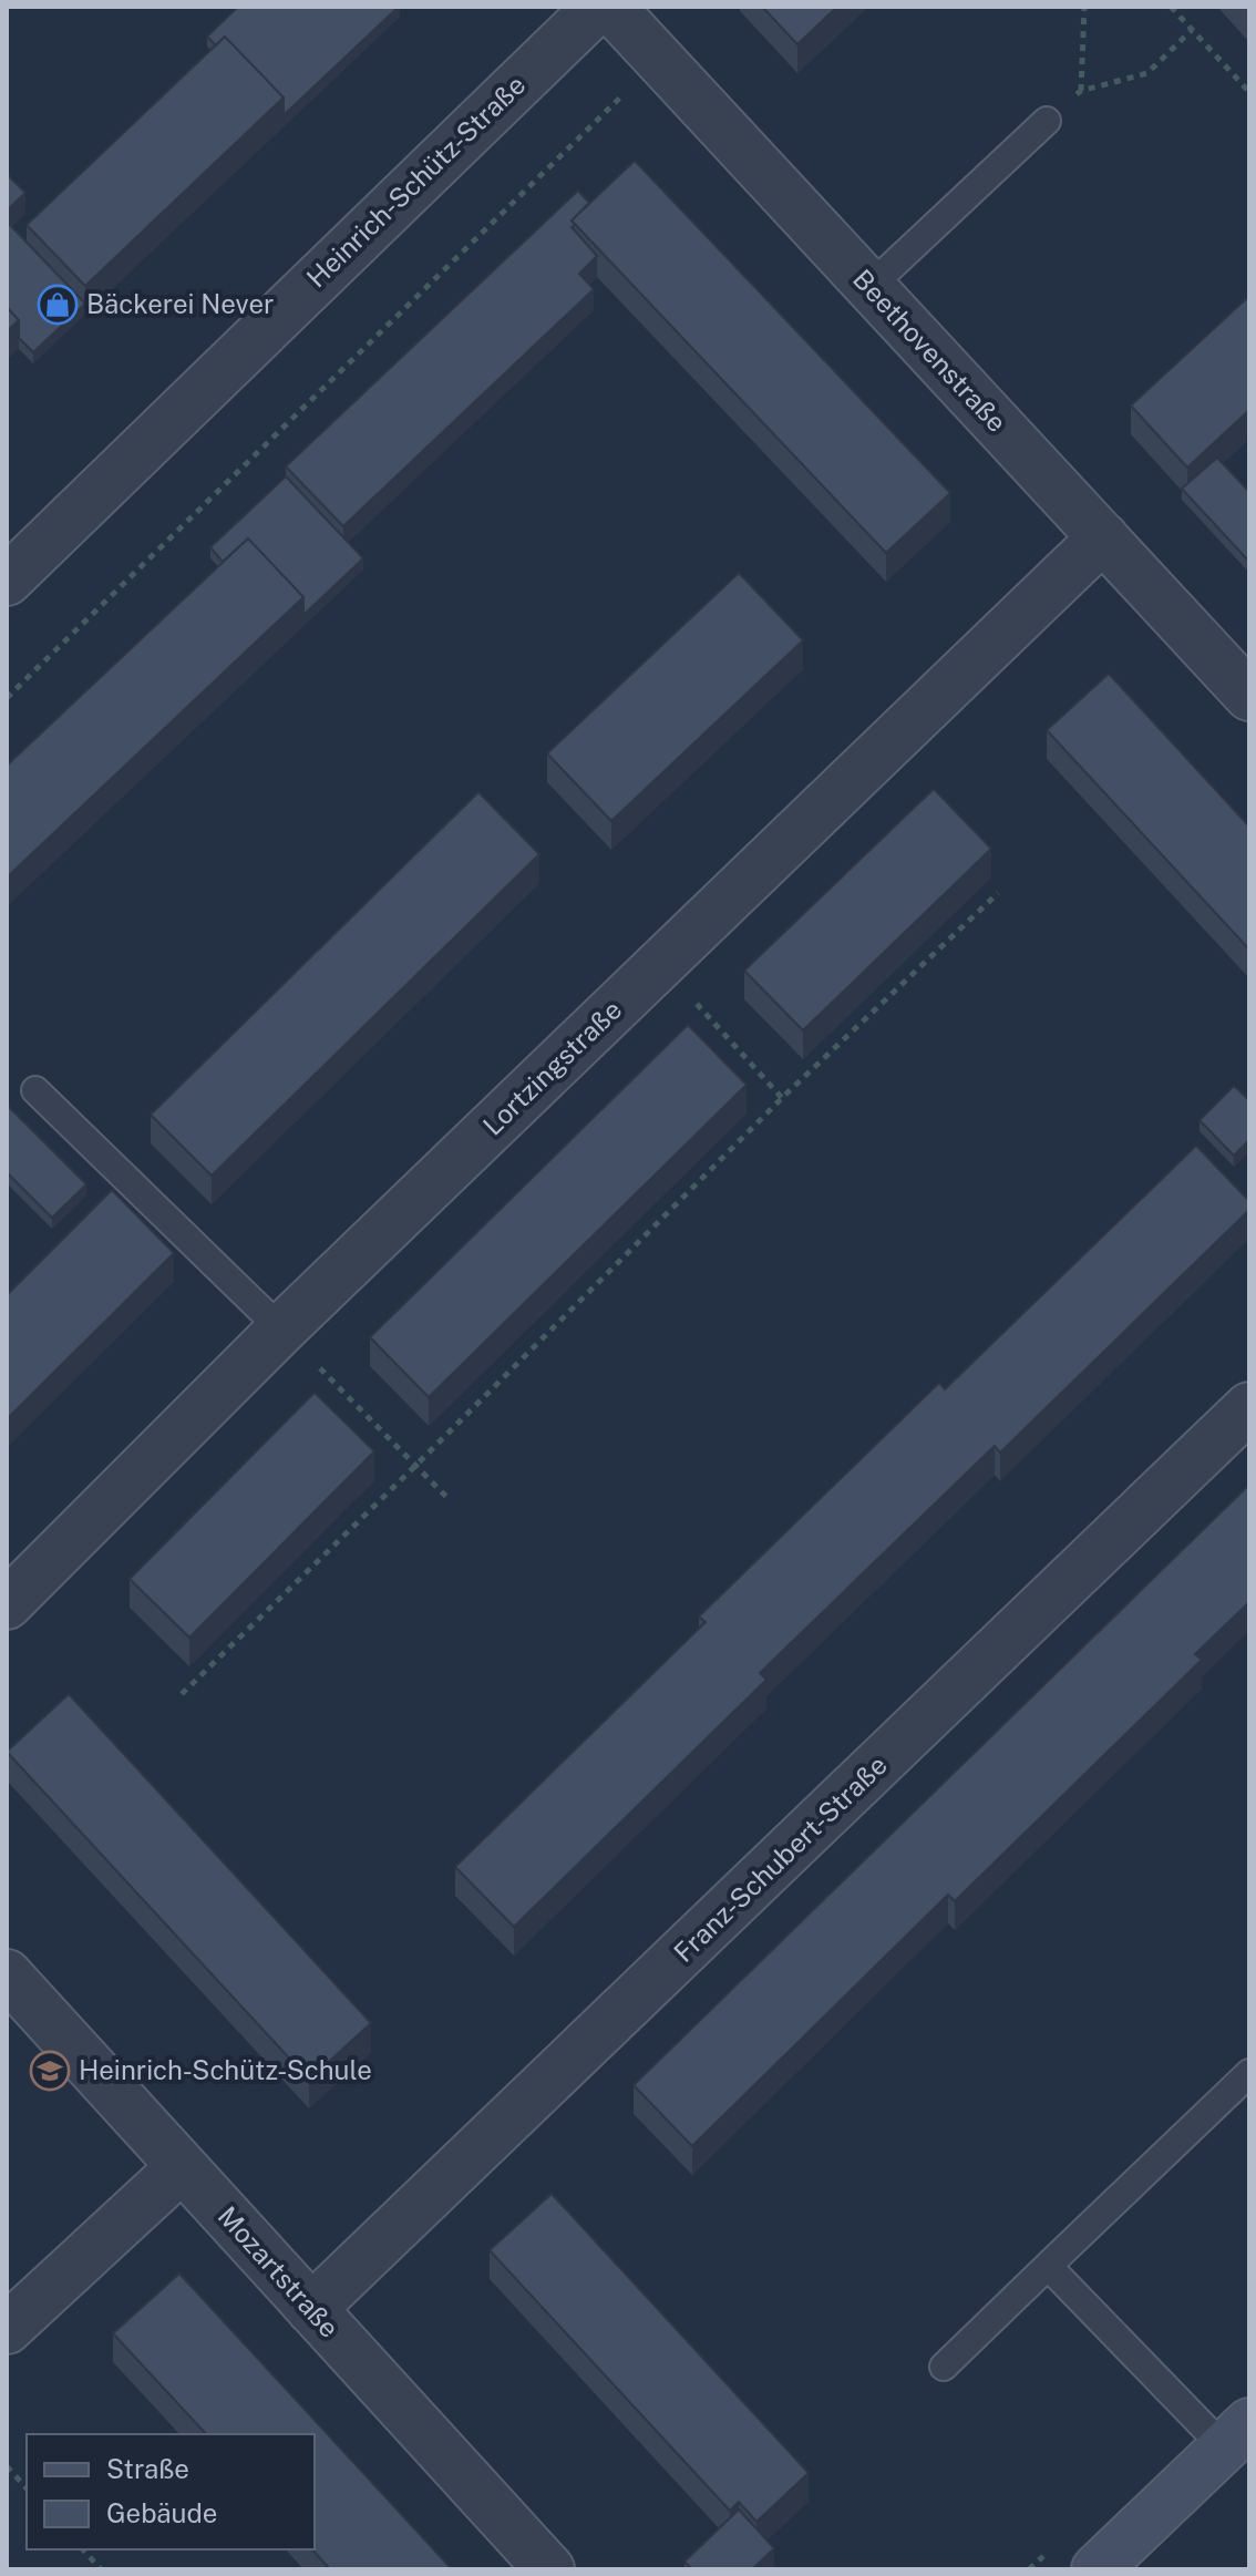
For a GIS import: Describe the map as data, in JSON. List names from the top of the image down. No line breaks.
{"streets":{"street":["Heinrich-Schütz-Straße","Beethovenstraße","Lortzingstraße","Franz-Schubert-Straße","Mozartstraße"]},"crossings":[["Beethovenstraße","Lortzingstraße"],["Franz-Schubert-Straße","Mozartstraße"]],"places":{"shop":["Bäckerei Never"],"school or university":["Heinrich-Schütz-Schule"]},"legend":["Straße","Gebäude"]}
